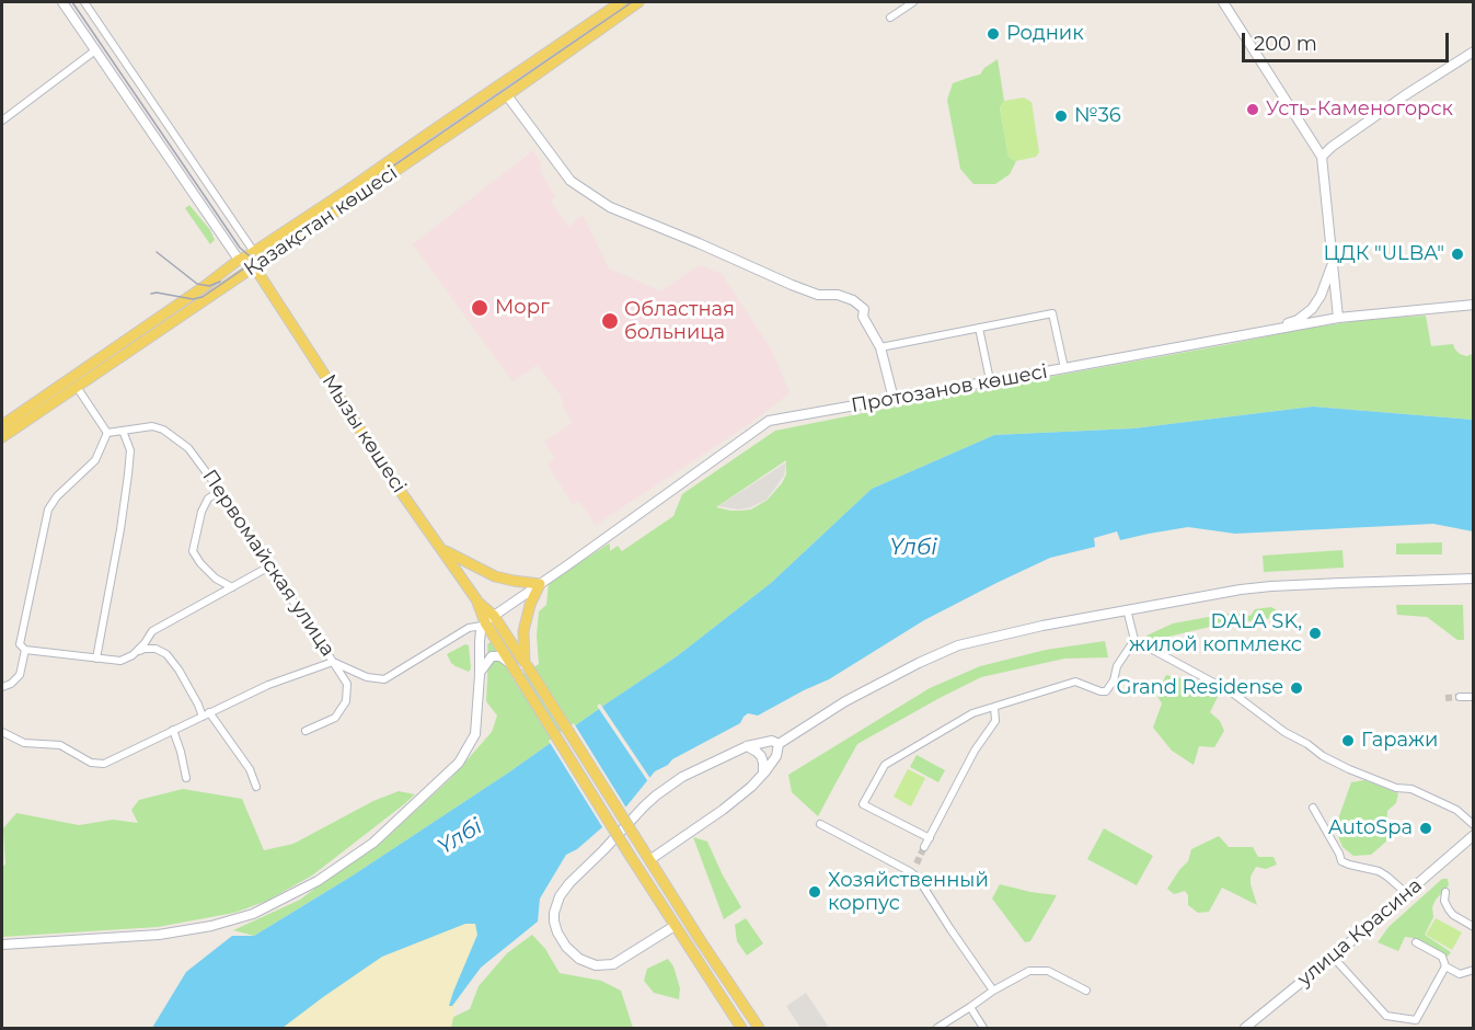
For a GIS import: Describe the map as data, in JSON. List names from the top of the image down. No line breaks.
{"streets":{"main road":["Қазақстан көшесі","Мызы көшесі"],"street":["Протозанов көшесі","Первомайская улица","улица Красина"]},"crossings":[["Қазақстан көшесі","Мызы көшесі"],["Протозанов көшесі","Первомайская улица"]],"water":["Үлбі"],"places":["Родник","Усть-Каменогорск","№36","ЦДК \"ULBA\"","Морг","Областная больница","DALA SK, жилой копмлекс","Grand Residense","Гаражи","AutoSpa","Хозяйственный корпус"],"scale_bar":"200 m"}
